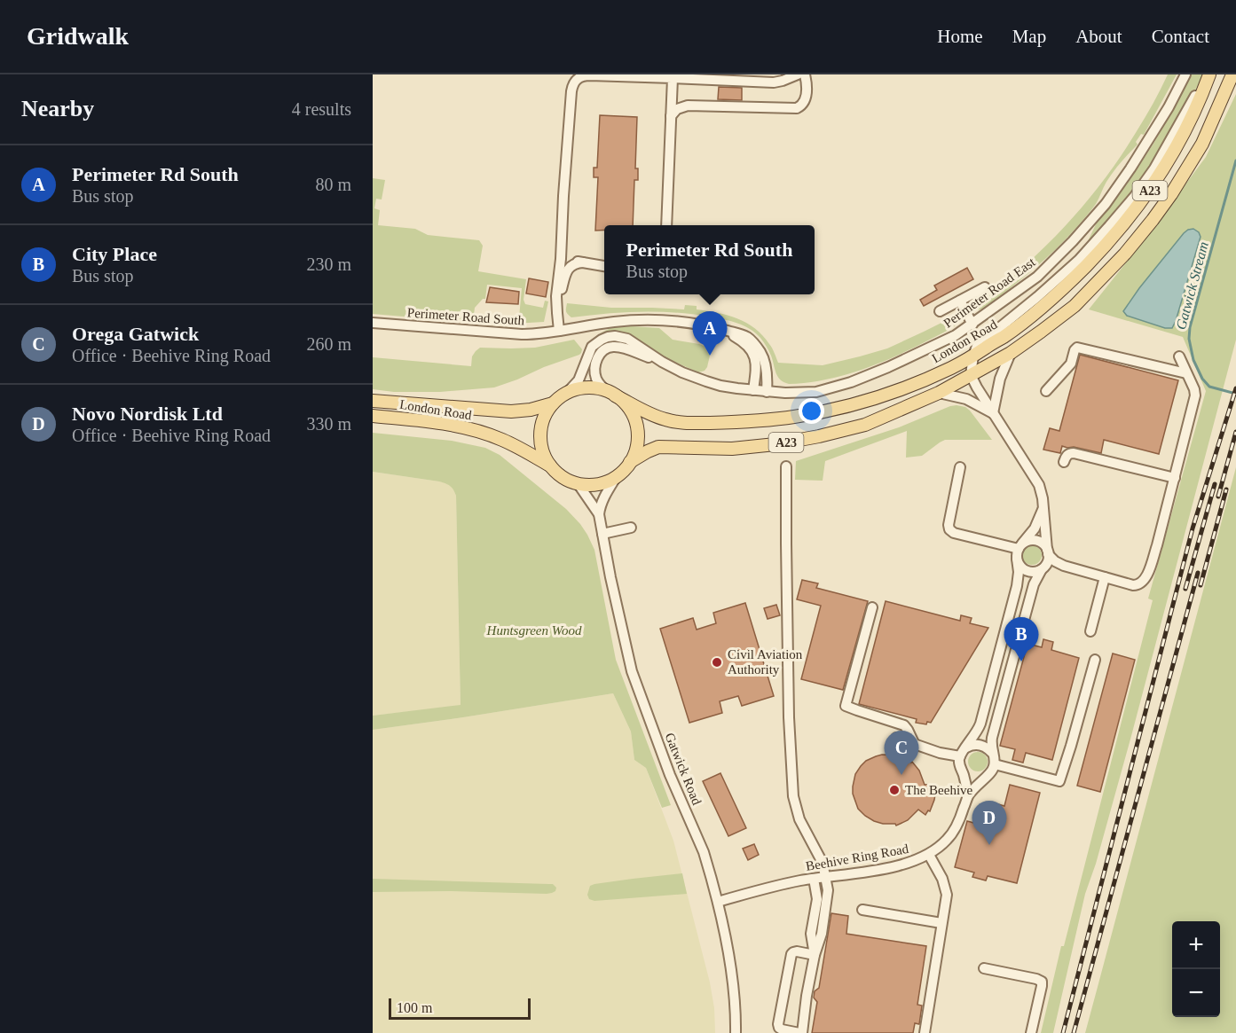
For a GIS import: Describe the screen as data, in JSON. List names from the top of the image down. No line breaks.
{"streets":{"main road":["A23","London Road"],"street":["Perimeter Road East","Perimeter Road South","Gatwick Road","Beehive Ring Road"]},"crossings":[["A23","Perimeter Road East"],["A23","London Road"],["A23","Gatwick Road"],["Perimeter Road East","Perimeter Road South"],["Perimeter Road East","London Road"],["Perimeter Road East","Gatwick Road"],["London Road","Gatwick Road"],["Gatwick Road","Beehive Ring Road"]],"water":["Gatwick Stream"],"parks":["Huntsgreen Wood"],"places":["Civil Aviation Authority","The Beehive"],"scale_bar":"100 m","page":{"header":"Gridwalk","nav":["Home","Map","About","Contact"],"heading":["Nearby","4 results"],"list":[{"mark":"A","name":"Perimeter Rd South","note":"Bus stop","value":"80 m"},{"mark":"B","name":"City Place","note":"Bus stop","value":"230 m"},{"mark":"C","name":"Orega Gatwick","note":"Office · Beehive Ring Road","value":"260 m"},{"mark":"D","name":"Novo Nordisk Ltd","note":"Office · Beehive Ring Road","value":"330 m"}],"popup":["Perimeter Rd South","Bus stop"],"pins":["A","B","C","D"],"map_buttons":["+","−"],"scale":"100 m"}}
